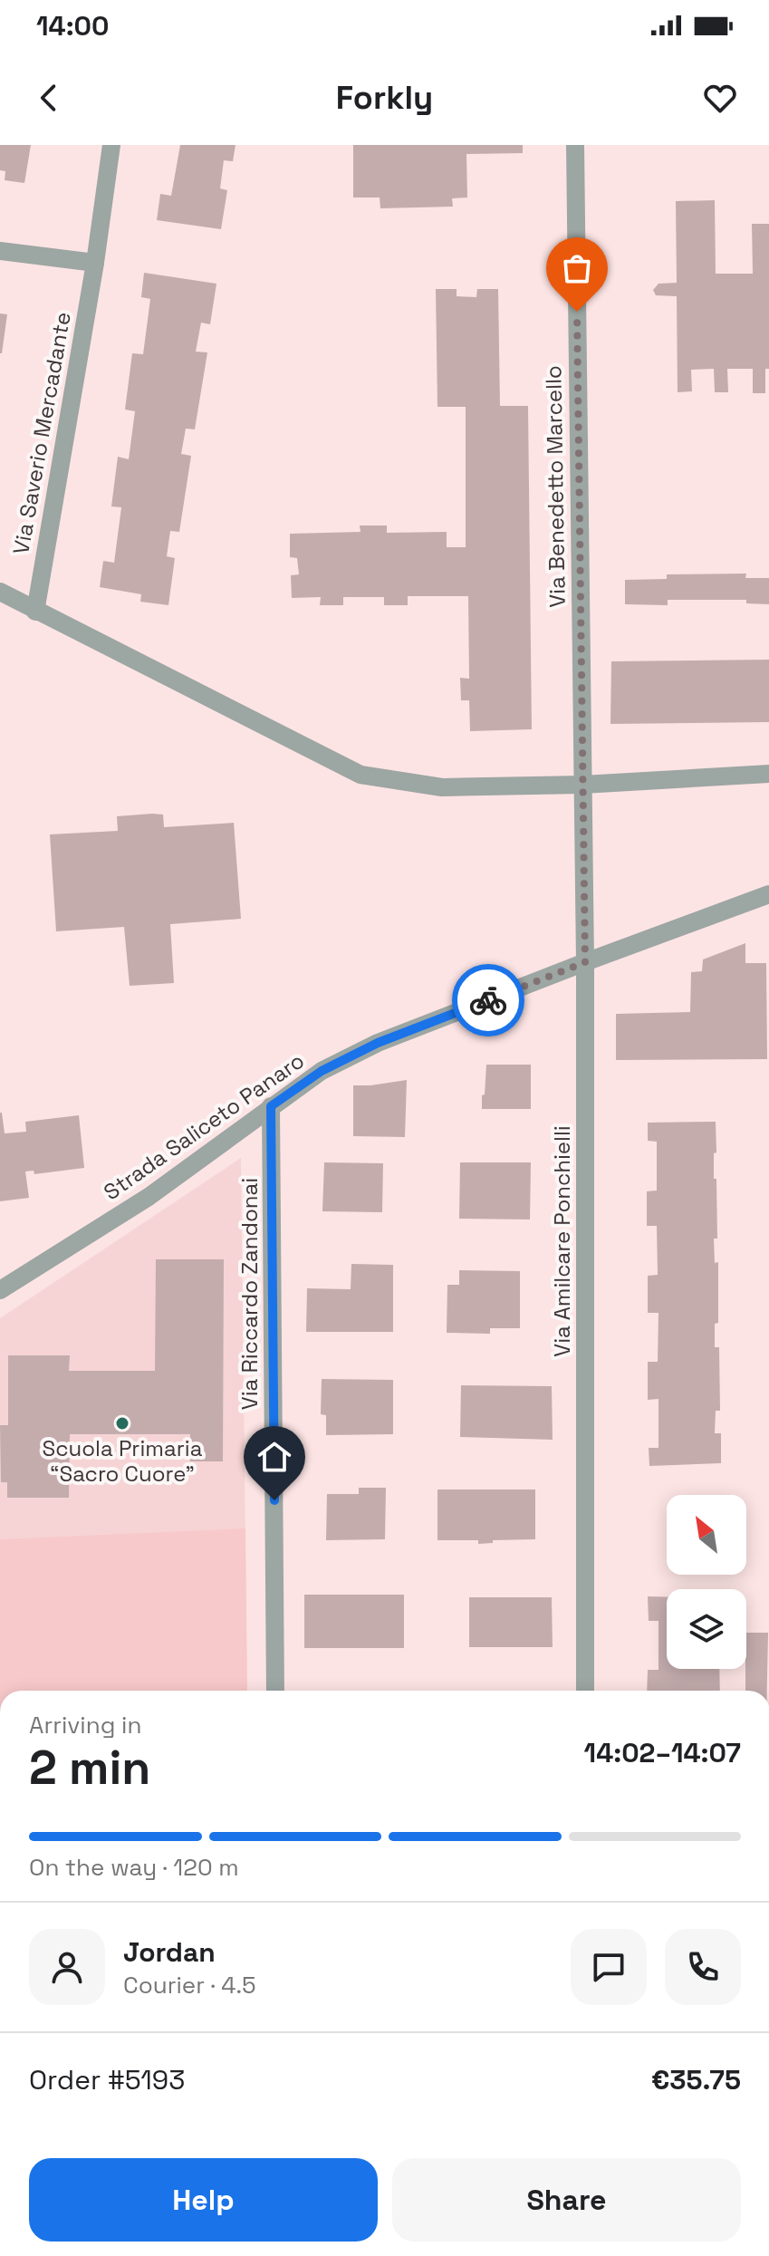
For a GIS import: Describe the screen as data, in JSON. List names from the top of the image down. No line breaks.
{"streets":{"street":["Via Saverio Mercadante","Via Benedetto Marcello","Strada Saliceto Panaro","Via Amilcare Ponchielli","Via Riccardo Zandonai"]},"crossings":[["Via Benedetto Marcello","Via Amilcare Ponchielli"],["Strada Saliceto Panaro","Via Amilcare Ponchielli"],["Strada Saliceto Panaro","Via Riccardo Zandonai"]],"places":["Scuola Primaria “Sacro Cuore”"],"north":"top left","page":{"status":"14:00","header":"Forkly","heading":["2 min","Arriving in","14:02–14:07"],"panel":["Jordan","Courier · 4.5","Order #5193","€35.75"],"bar":"On the way · 120 m","buttons":["Help","Share"]}}
